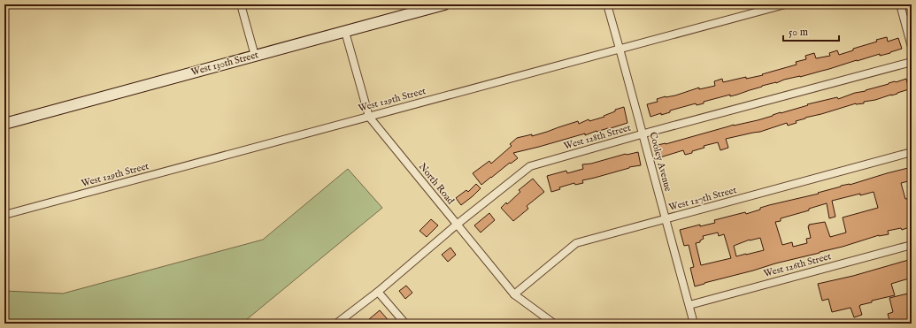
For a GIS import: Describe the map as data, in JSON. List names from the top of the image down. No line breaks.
{"streets":{"main road":["West 130th Street"],"street":["West 129th Street","West 128th Street","Cooley Avenue","North Road","West 127th Street","West 126th Street"]},"crossings":[["West 130th Street","North Road"],["West 129th Street","Cooley Avenue"],["West 129th Street","North Road"],["West 128th Street","Cooley Avenue"],["West 128th Street","North Road"],["Cooley Avenue","West 127th Street"],["Cooley Avenue","West 126th Street"],["North Road","West 127th Street"]],"scale_bar":"50 m"}
